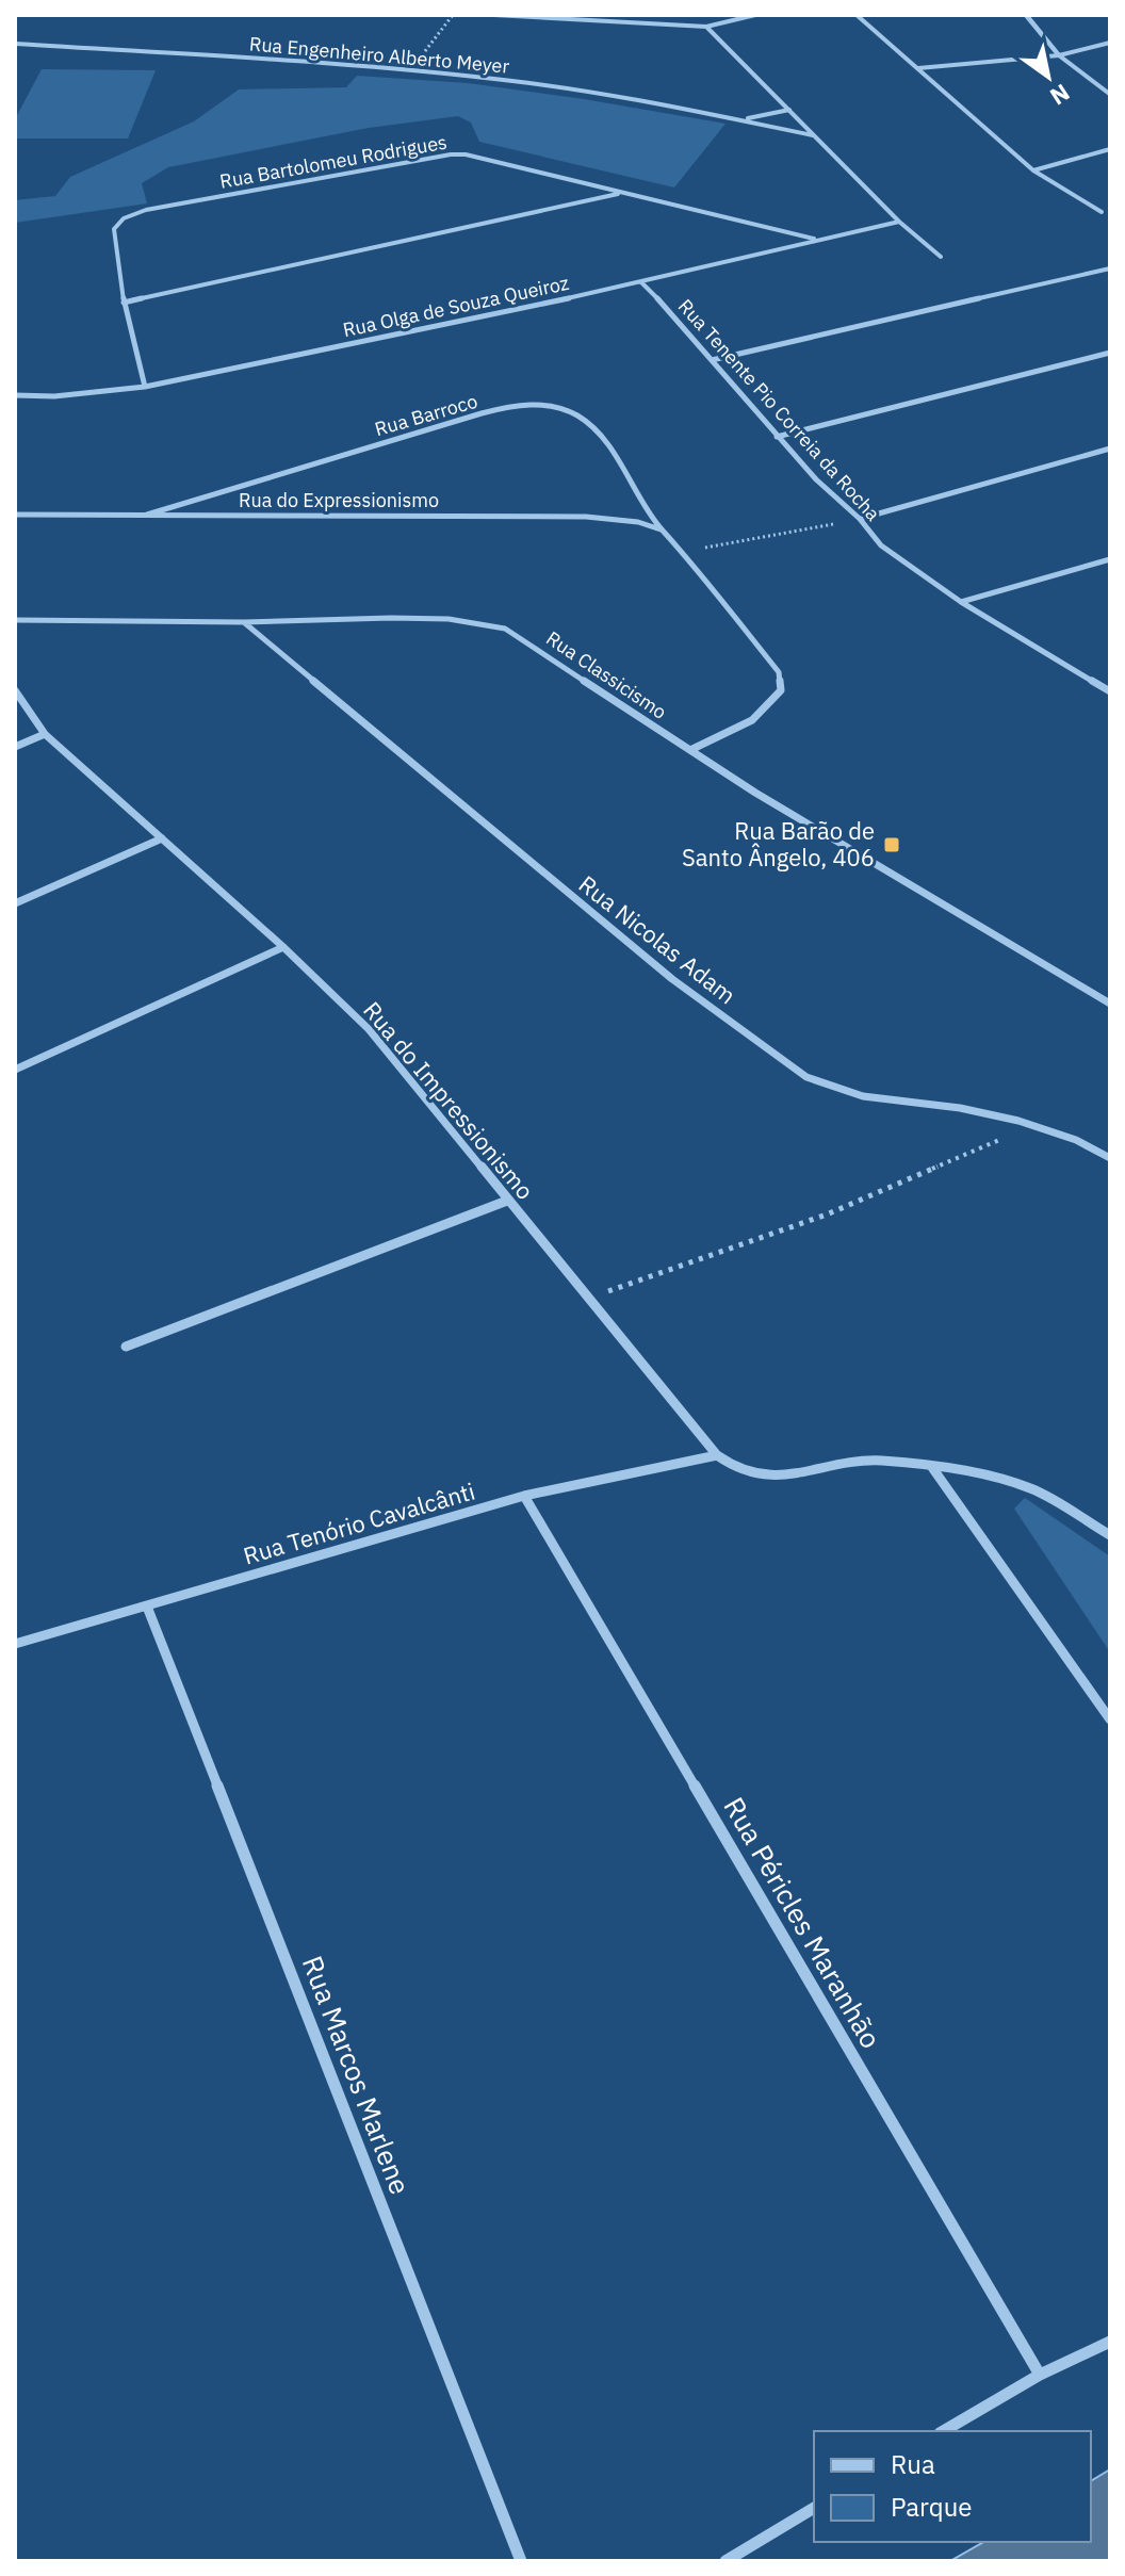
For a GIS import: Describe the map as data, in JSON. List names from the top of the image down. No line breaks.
{"streets":{"street":["Rua Engenheiro Alberto Meyer","Rua Bartolomeu Rodrigues","Rua Olga de Souza Queiroz","Rua Tenente Pio Correia da Rocha","Rua Barroco","Rua do Expressionismo","Rua Classicismo","Rua Nicolas Adam","Rua do Impressionismo","Rua Tenório Cavalcânti","Rua Péricles Maranhão","Rua Marcos Marlene"]},"crossings":[["Rua Bartolomeu Rodrigues","Rua Olga de Souza Queiroz"],["Rua Olga de Souza Queiroz","Rua Tenente Pio Correia da Rocha"],["Rua Barroco","Rua do Expressionismo"],["Rua Barroco","Rua Classicismo"],["Rua Classicismo","Rua Nicolas Adam"],["Rua do Impressionismo","Rua Tenório Cavalcânti"],["Rua Tenório Cavalcânti","Rua Péricles Maranhão"],["Rua Tenório Cavalcânti","Rua Marcos Marlene"]],"places":{"transit":["Rua Barão de Santo Ângelo, 406"]},"legend":["Rua","Parque"],"north":"bottom right"}
